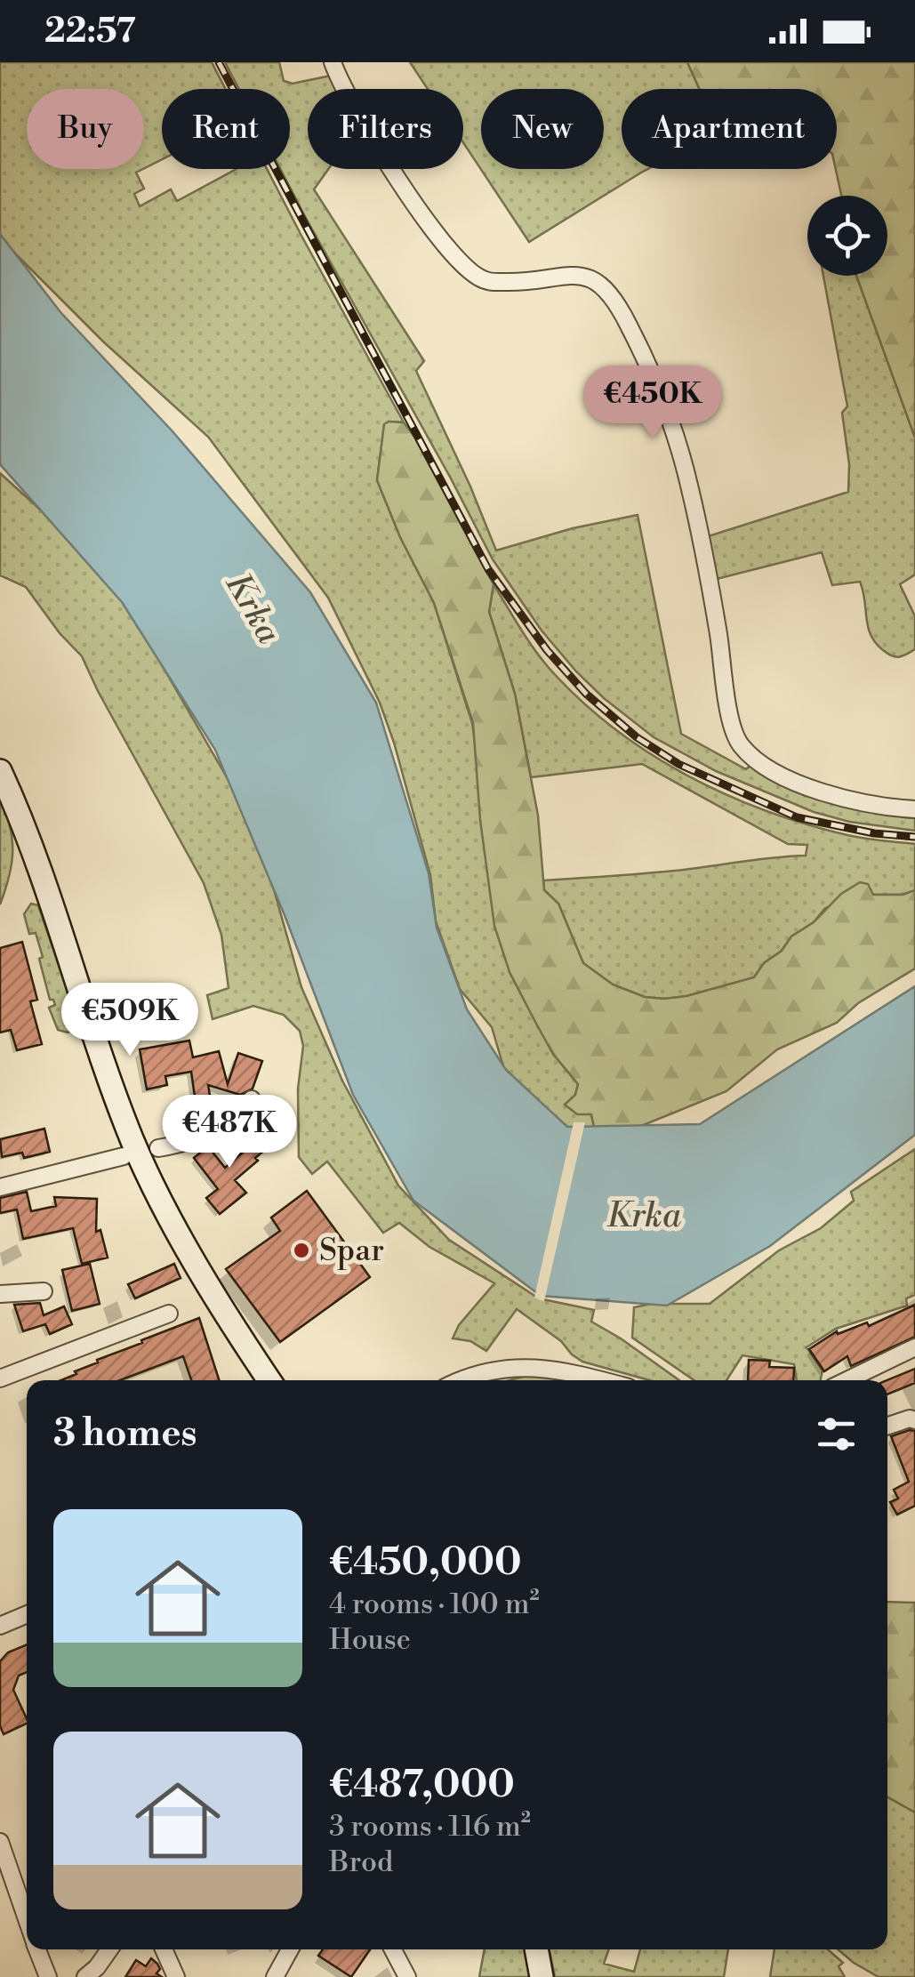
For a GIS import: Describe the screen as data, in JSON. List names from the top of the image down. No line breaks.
{"water":["Krka"],"places":["Spar"],"page":{"status":"22:57","chip":["Buy","Rent","Filters","New","Apartment"],"price":["€450K","€509K","€487K"],"heading":"3 homes","list":[{"name":"€450,000","note":"4 rooms · 100 m² · House"},{"name":"€487,000","note":"3 rooms · 116 m² · Brod"}]}}
